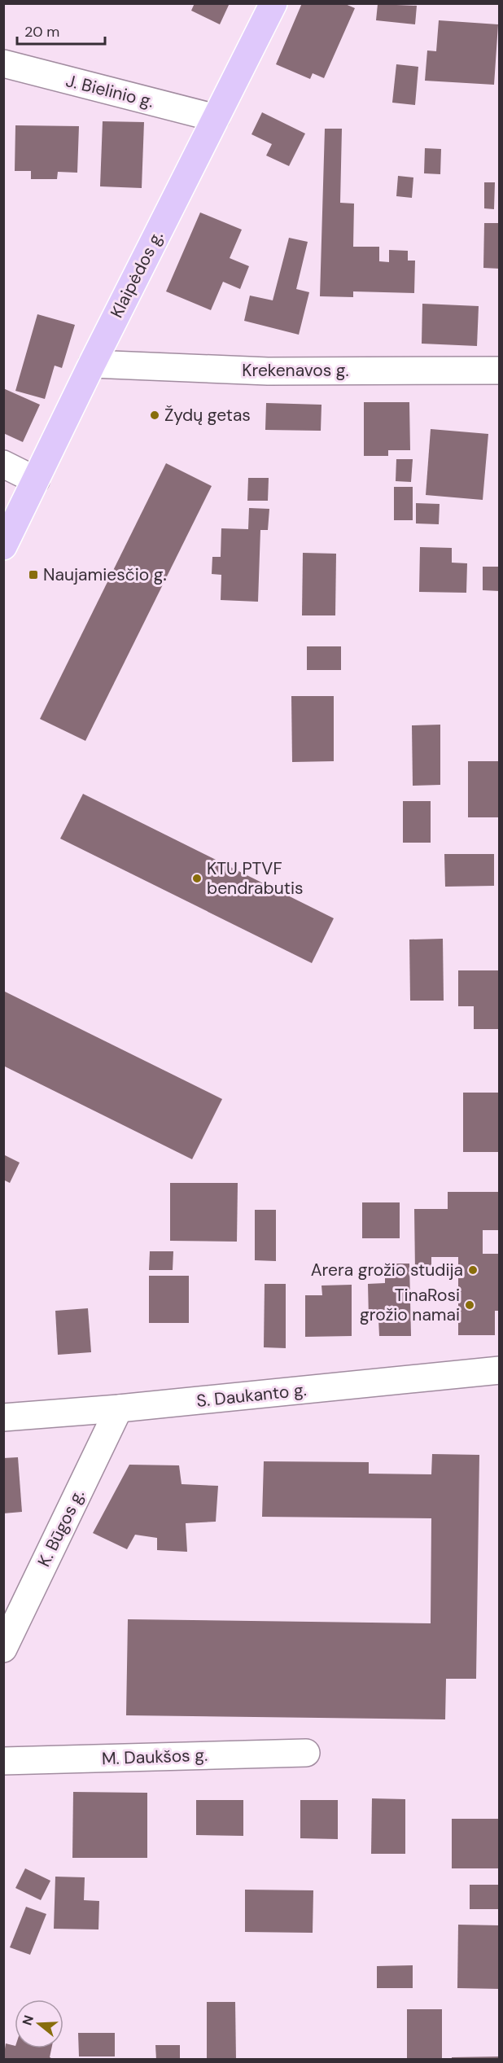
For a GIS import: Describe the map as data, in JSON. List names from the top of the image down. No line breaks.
{"streets":{"highway":["Klaipėdos g."],"street":["J. Bielinio g.","Krekenavos g.","S. Daukanto g.","K. Būgos g.","M. Daukšos g."]},"crossings":[["J. Bielinio g.","Klaipėdos g."],["Klaipėdos g.","Krekenavos g."],["S. Daukanto g.","K. Būgos g."]],"places":{"other":["Žydų getas","KTU PTVF bendrabutis","Arera grožio studija","TinaRosi grožio namai"],"transit":["Naujamiesčio g."]},"scale_bar":"20 m","north":"left"}
